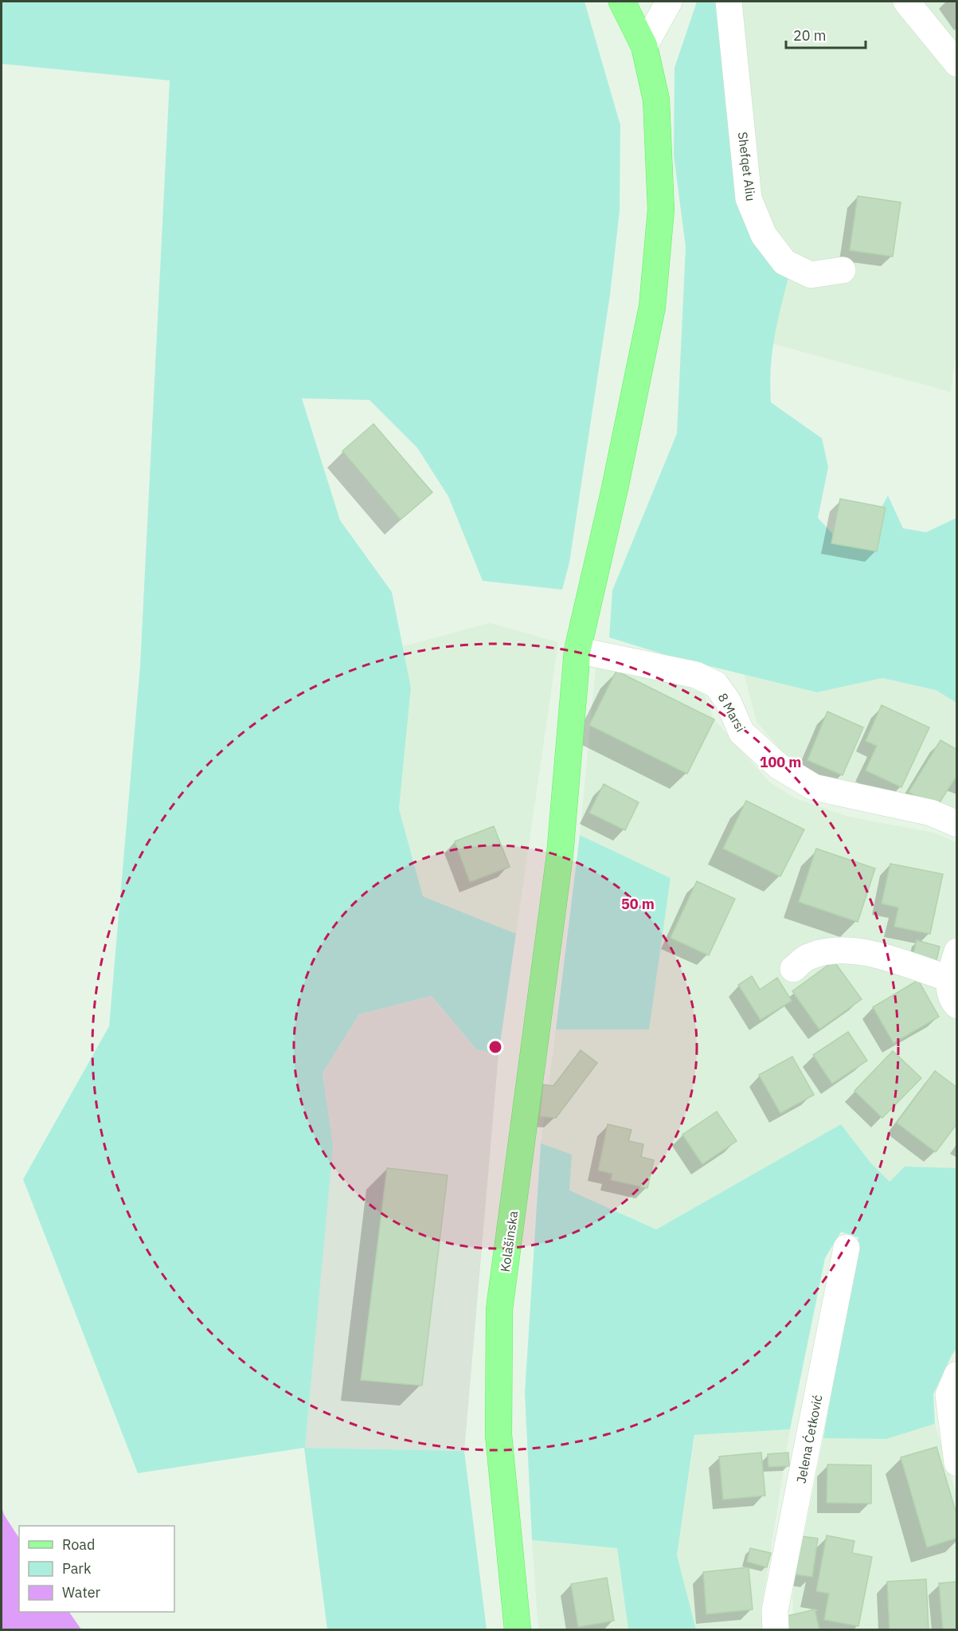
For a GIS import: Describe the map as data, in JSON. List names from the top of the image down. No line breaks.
{"streets":{"main road":["Kolašinska"],"street":["Shefqet Aliu","8 Marsi","Jelena Ćetković"]},"crossings":[["8 Marsi","Kolašinska"]],"legend":["Road","Park","Water"],"scale_bar":"20 m","rings":["100 m","50 m"]}
